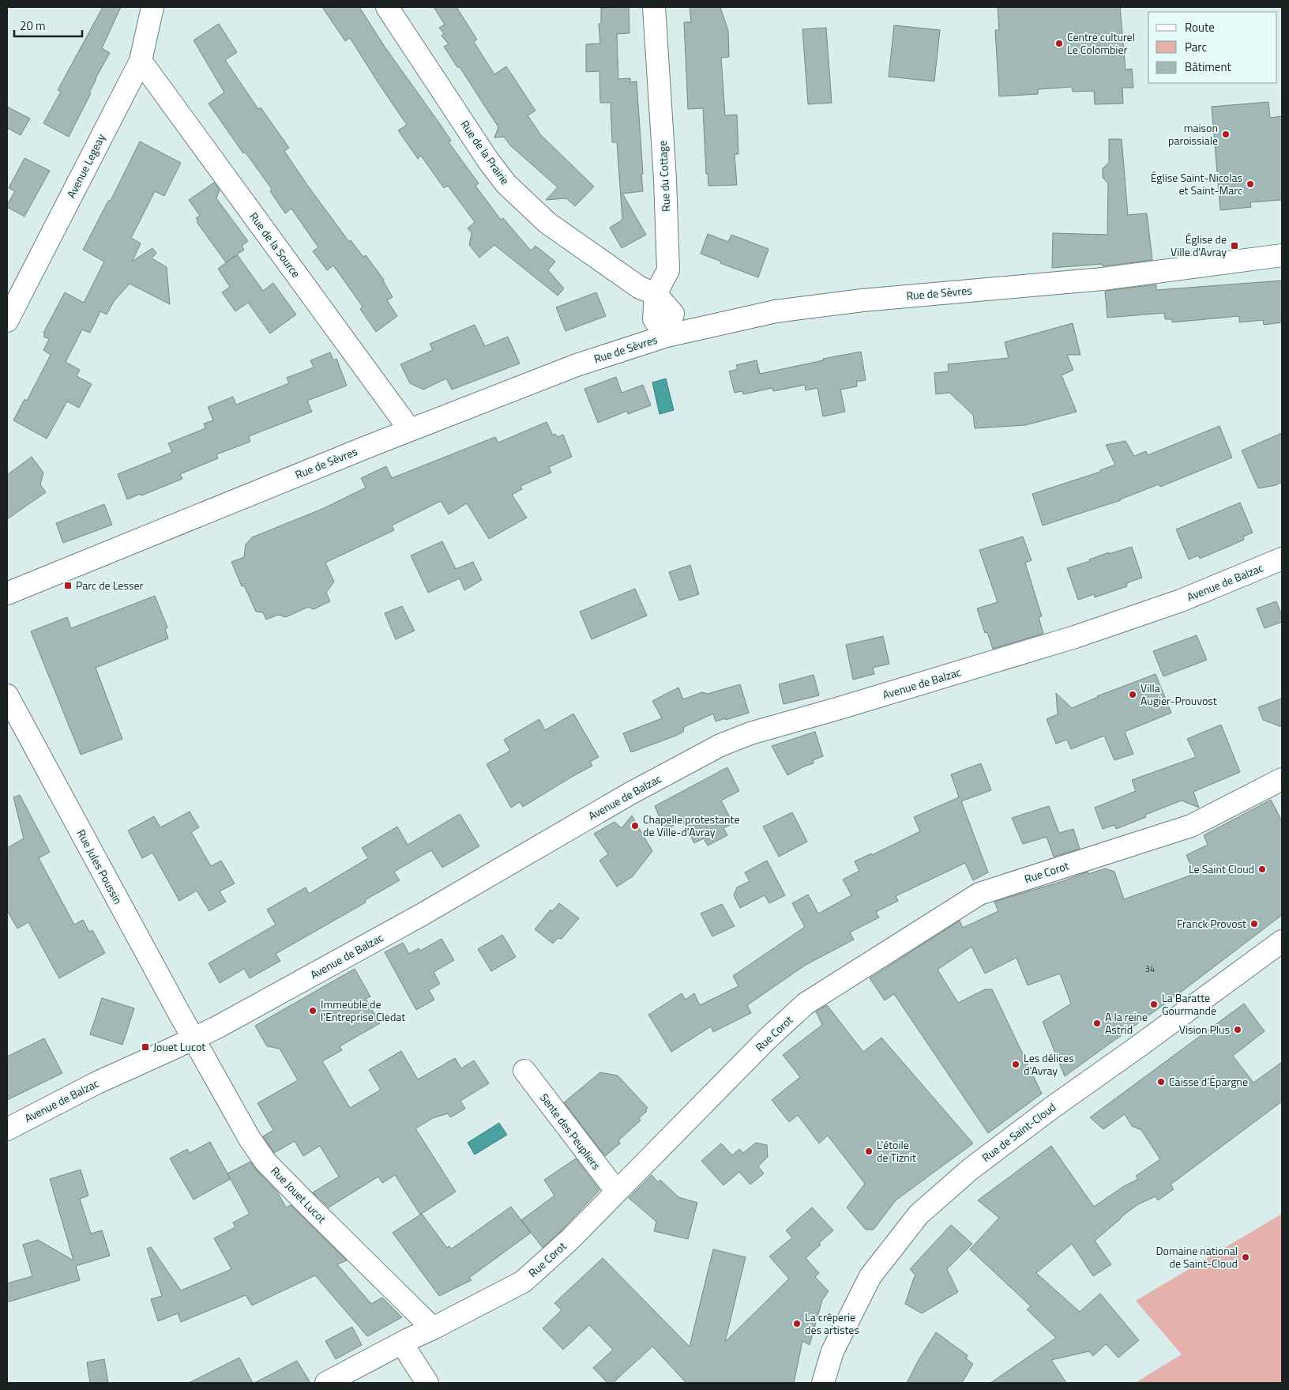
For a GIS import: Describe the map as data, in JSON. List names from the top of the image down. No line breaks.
{"streets":{"street":["Rue de la Prairie","Avenue Legeay","Rue du Cottage","Rue de la Source","Rue de Sèvres","Avenue de Balzac","Rue Jules Poussin","Rue Corot","Sente des Peupliers","Rue de Saint-Cloud","Rue Jouet Lucot"]},"crossings":[["Rue de la Prairie","Rue du Cottage"],["Avenue Legeay","Rue de la Source"],["Rue de la Source","Rue de Sèvres"],["Avenue de Balzac","Rue Jules Poussin"],["Avenue de Balzac","Rue Jouet Lucot"],["Rue Jules Poussin","Rue Jouet Lucot"],["Rue Corot","Sente des Peupliers"],["Rue Corot","Rue Jouet Lucot"]],"places":{"other":["Centre culturel Le Colombier","maison paroissiale","Église Saint-Nicolas et Saint-Marc","Villa Augier-Prouvost","Chapelle protestante de Ville-d'Avray","Le Saint Cloud","Franck Provost","La Baratte Gourmande","Immeuble de l'Entreprise Cledat","A la reine Astrid","Vision Plus","Les délices d'Avray","Caisse d’Épargne","L'étoile de Tiznit","Domaine national de Saint-Cloud","La crêperie des artistes"],"transit":["Église de Ville d'Avray","Parc de Lesser","Jouet Lucot"]},"house_numbers":["34"],"legend":["Route","Parc","Bâtiment"],"scale_bar":"20 m"}
